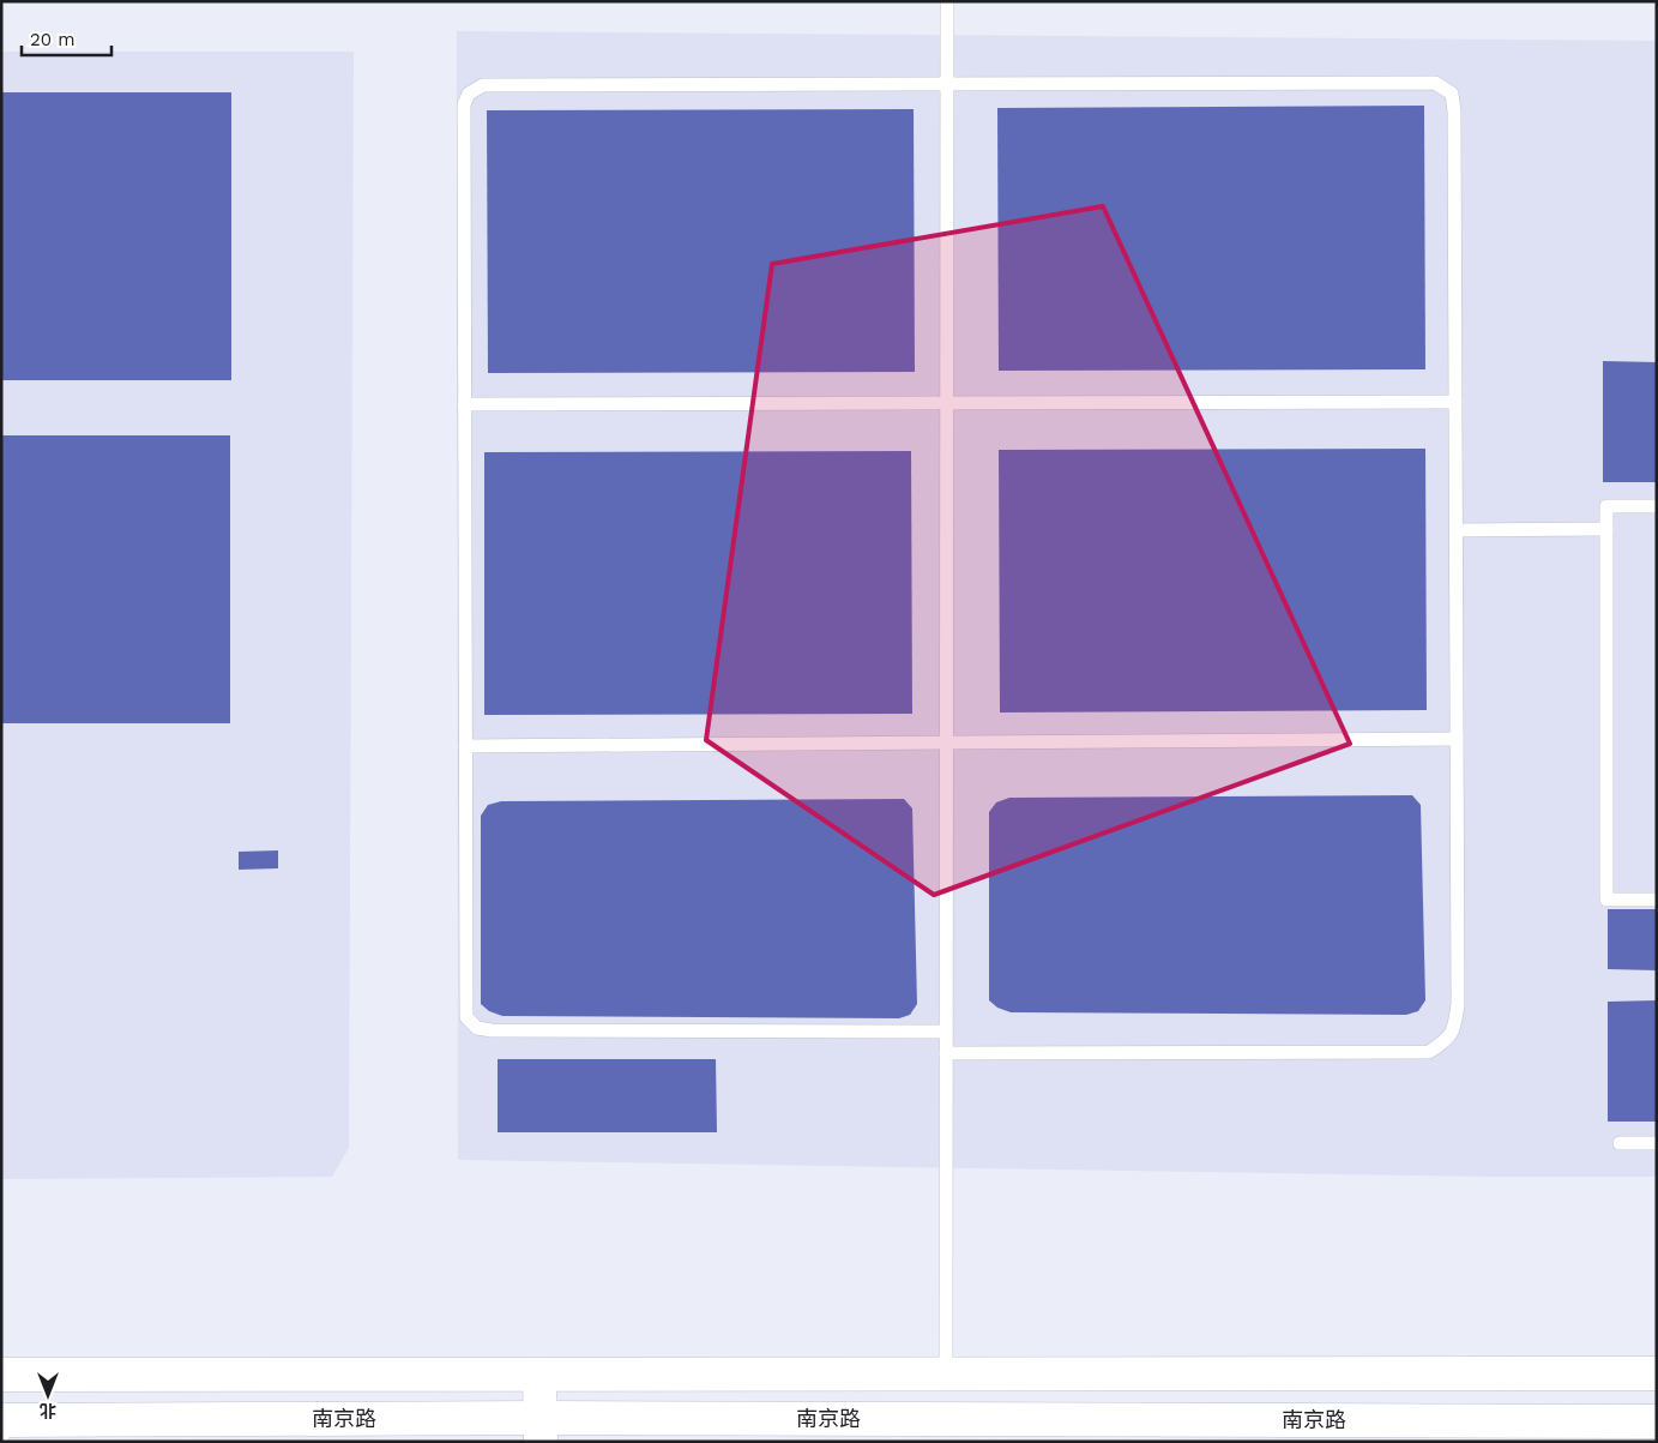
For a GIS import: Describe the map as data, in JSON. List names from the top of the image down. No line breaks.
{"streets":{"main road":["南京路"]},"scale_bar":"20 m","north":"bottom"}
